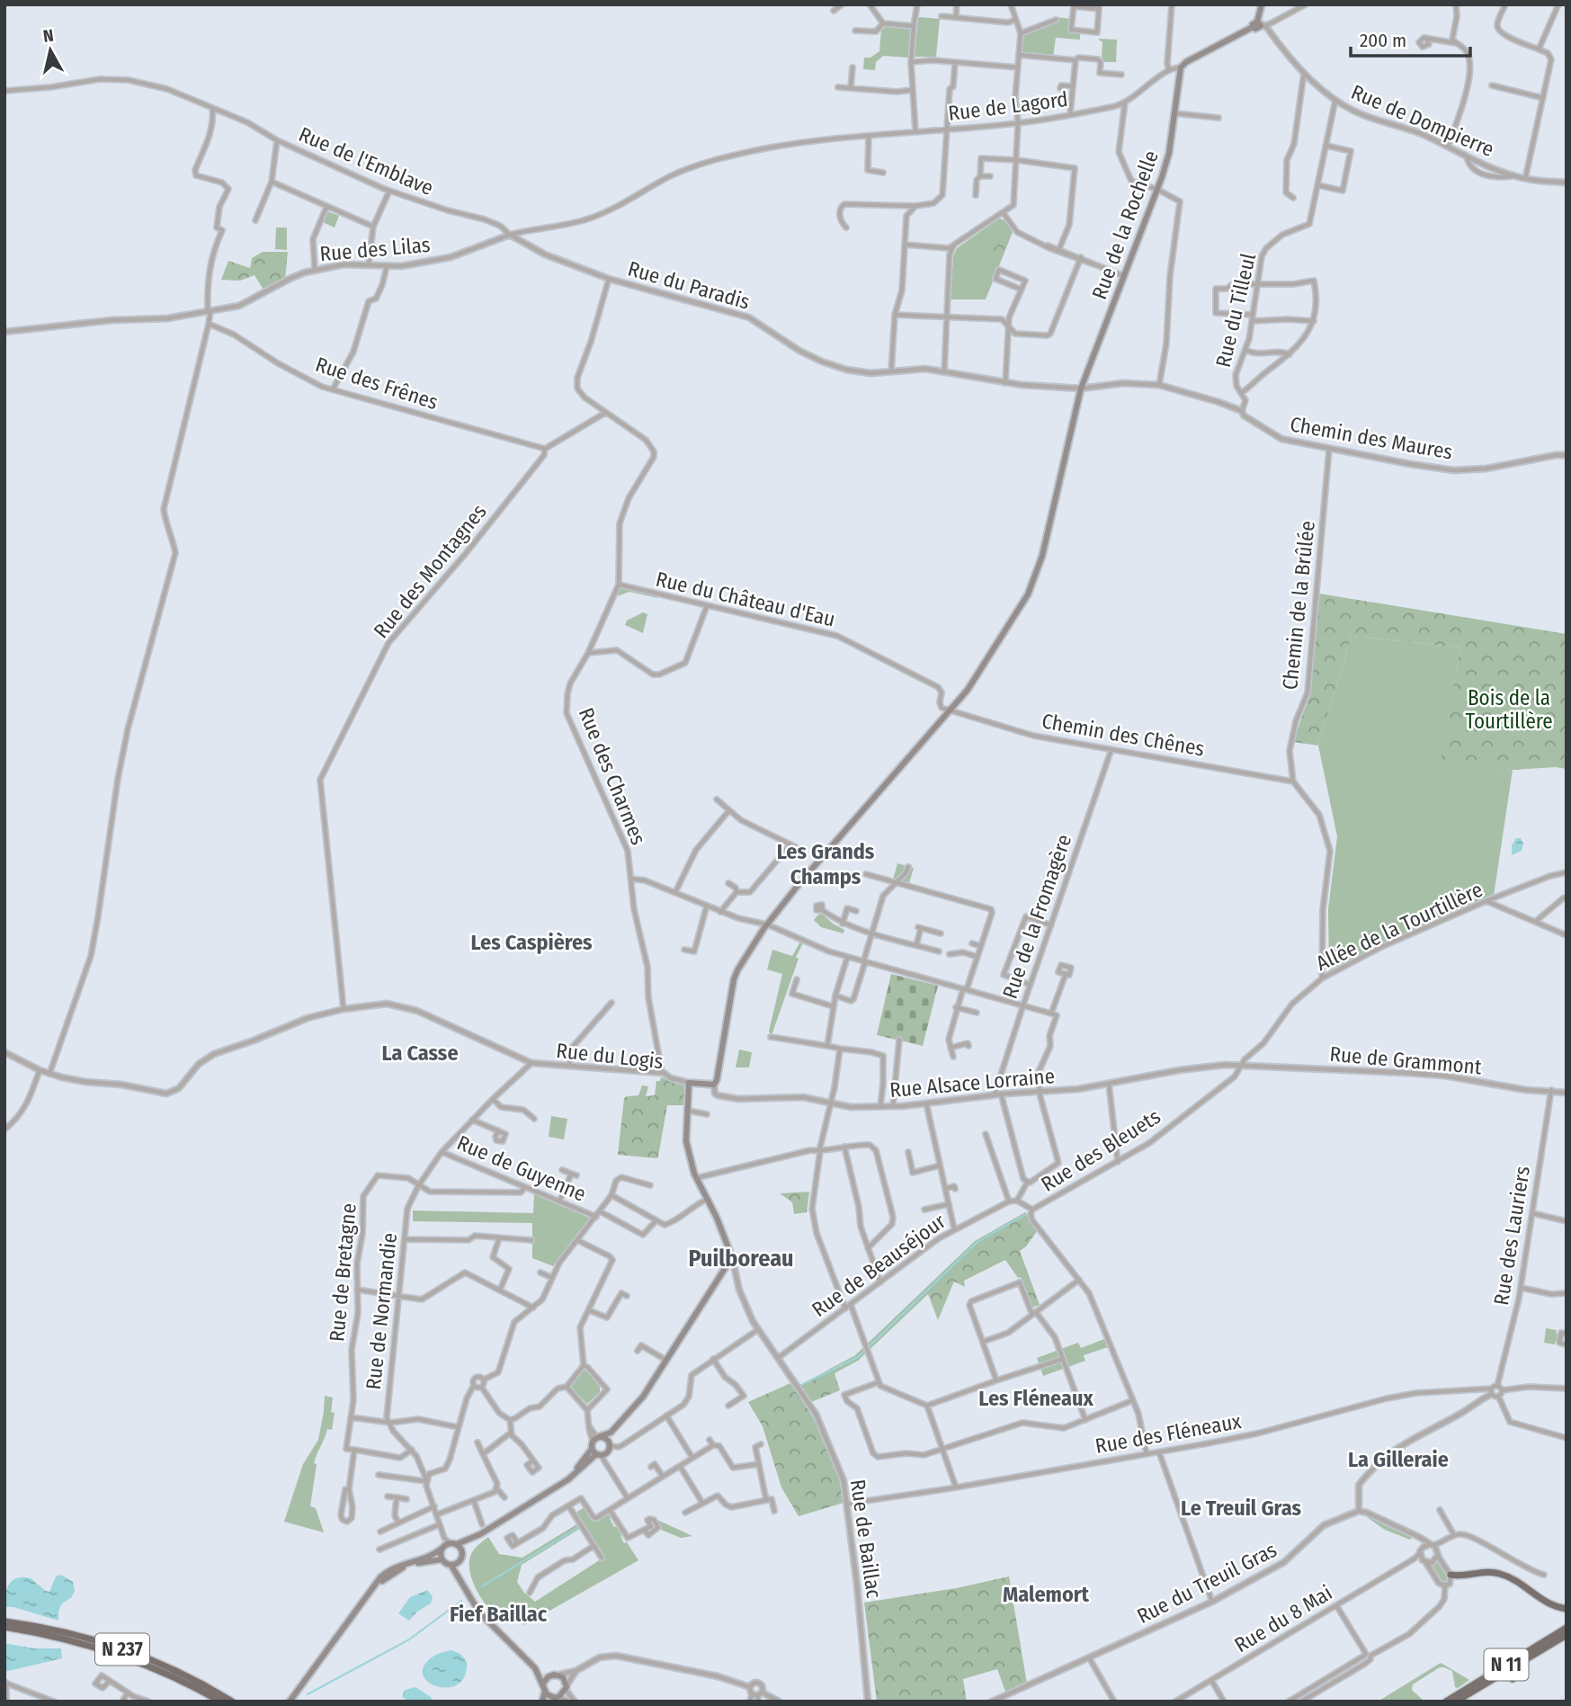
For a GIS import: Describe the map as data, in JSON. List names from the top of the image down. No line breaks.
{"streets":{"highway":["N 237","N 11"],"main road":["Rue de la Rochelle"],"street":["Rue de Lagord","Rue de Dompierre","Rue de l'Emblave","Rue des Lilas","Rue du Paradis","Rue du Tilleul","Rue des Frênes","Chemin des Maures","Rue des Montagnes","Rue du Château d'Eau","Chemin de la Brûlée","Chemin des Chênes","Rue des Charmes","Rue de la Fromagère","Allée de la Tourtillère","Rue du Logis","Rue de Grammont","Rue Alsace Lorraine","Rue des Bleuets","Rue de Guyenne","Rue des Lauriers","Rue de Beauséjour","Rue de Bretagne","Rue de Normandie","Rue des Fléneaux","Rue de Baillac","Rue du Treuil Gras","Rue du 8 Mai"]},"crossings":[["Rue de Lagord","Rue de l'Emblave"],["Rue de Lagord","Rue de la Rochelle"],["Rue de Lagord","Rue des Lilas"],["Rue de Lagord","Rue du Paradis"],["Rue de Dompierre","Rue du Tilleul"],["Rue de l'Emblave","Rue des Lilas"],["Rue de l'Emblave","Rue du Paradis"],["Rue de la Rochelle","Rue du Paradis"],["Rue de la Rochelle","Chemin des Maures"],["Rue de la Rochelle","Rue du Château d'Eau"],["Rue de la Rochelle","Chemin des Chênes"],["Rue de la Rochelle","Rue Alsace Lorraine"],["Rue des Lilas","Rue du Paradis"],["Rue du Paradis","Chemin des Maures"],["Rue du Tilleul","Chemin des Maures"],["Rue des Frênes","Rue des Montagnes"],["Chemin des Maures","Chemin de la Brûlée"],["Rue des Montagnes","Rue du Logis"],["Rue du Château d'Eau","Chemin des Chênes"],["Rue du Château d'Eau","Rue des Charmes"],["Chemin de la Brûlée","Chemin des Chênes"],["Chemin des Chênes","Rue de la Fromagère"],["Rue des Charmes","Rue du Logis"],["Rue de la Fromagère","Rue Alsace Lorraine"],["Allée de la Tourtillère","Rue de Grammont"],["Allée de la Tourtillère","Rue Alsace Lorraine"],["Allée de la Tourtillère","Rue des Bleuets"],["Rue du Logis","Rue de Guyenne"],["Rue de Grammont","Rue Alsace Lorraine"],["Rue de Grammont","Rue des Bleuets"],["Rue de Grammont","Rue des Lauriers"],["Rue Alsace Lorraine","Rue des Bleuets"],["Rue de Guyenne","Rue de Bretagne"],["Rue de Guyenne","Rue de Normandie"],["Rue de Beauséjour","Rue de Baillac"],["Rue de Bretagne","Rue de Normandie"],["Rue des Fléneaux","Rue de Baillac"]],"districts":["Les Grands Champs","Les Caspières","La Casse","Puilboreau","Les Fléneaux","La Gilleraie","Le Treuil Gras","Malemort","Fief Baillac"],"parks":["Bois de la Tourtillère"],"scale_bar":"200 m","north":"top"}
